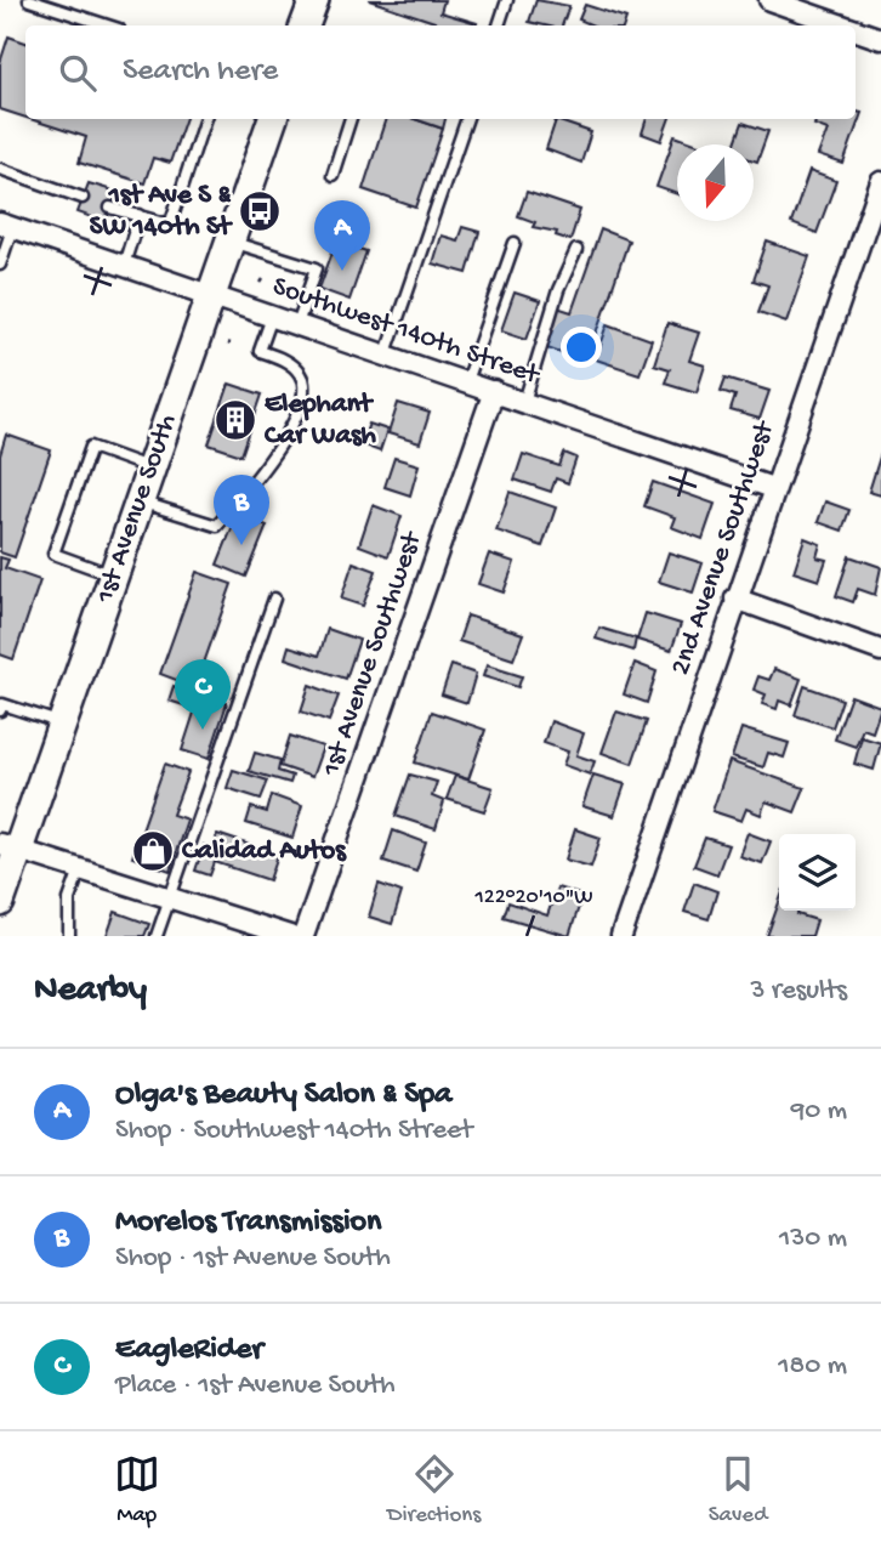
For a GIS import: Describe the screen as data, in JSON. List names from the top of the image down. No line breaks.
{"streets":{"main road":["1st Avenue South"],"street":["Southwest 140th Street","2nd Avenue Southwest","1st Avenue Southwest"]},"crossings":[["Southwest 140th Street","1st Avenue South"],["Southwest 140th Street","2nd Avenue Southwest"],["Southwest 140th Street","1st Avenue Southwest"]],"places":{"bus stop":["1st Ave S & SW 140th St"],"building":["Elephant Car Wash"],"shop":["Calidad Autos"]},"north":"bottom","page":{"search":"Search here","pins":["A","B","C"],"heading":["Nearby","3 results"],"list":[{"mark":"A","name":"Olga's Beauty Salon & Spa","note":"Shop · Southwest 140th Street","value":"90 m"},{"mark":"B","name":"Morelos Transmission","note":"Shop · 1st Avenue South","value":"130 m"},{"mark":"C","name":"EagleRider","note":"Place · 1st Avenue South","value":"180 m"}],"nav":["Map","Directions","Saved"]},"coordinates":["122°20'10\"W"]}
